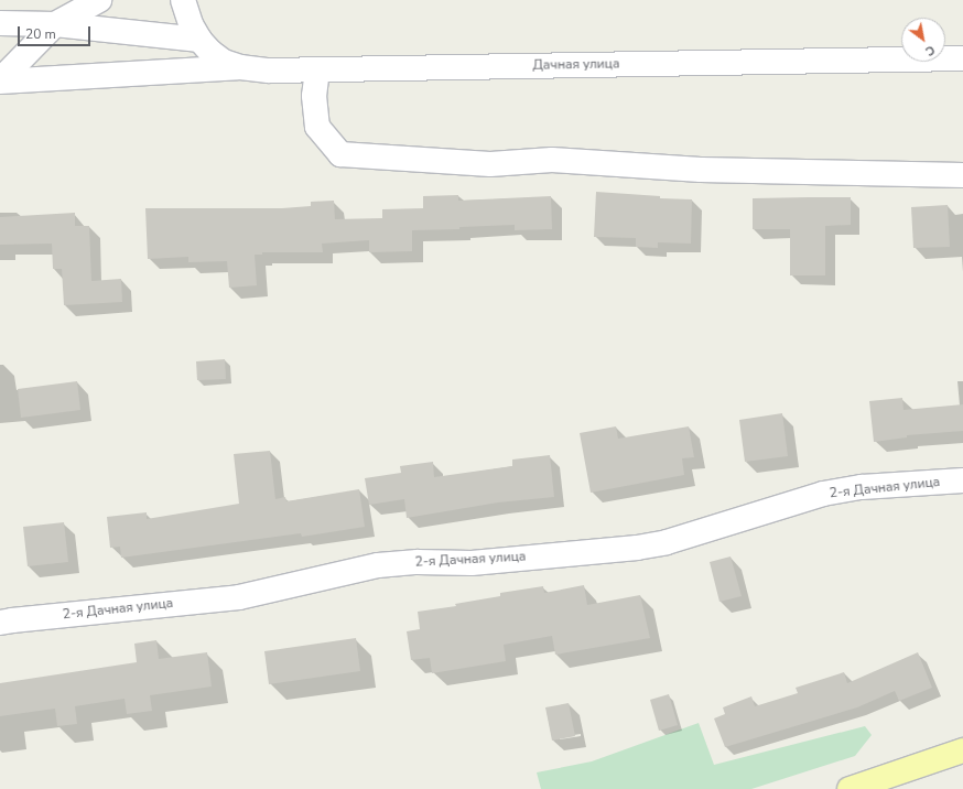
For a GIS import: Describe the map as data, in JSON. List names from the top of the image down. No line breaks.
{"streets":{"street":["Дачная улица","2-я Дачная улица"]},"scale_bar":"20 m","north":"bottom right"}
